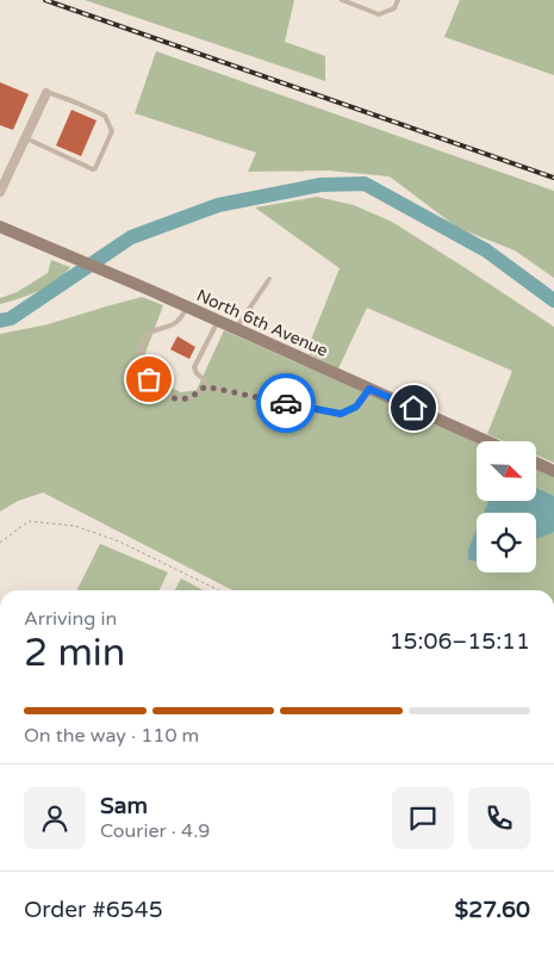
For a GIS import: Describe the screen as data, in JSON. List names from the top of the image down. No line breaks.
{"streets":{"street":["North 6th Avenue"]},"north":"bottom right","page":{"heading":["2 min","Arriving in","15:06–15:11"],"panel":["Sam","Courier · 4.9","Order #6545","$27.60"],"bar":"On the way · 110 m"}}
